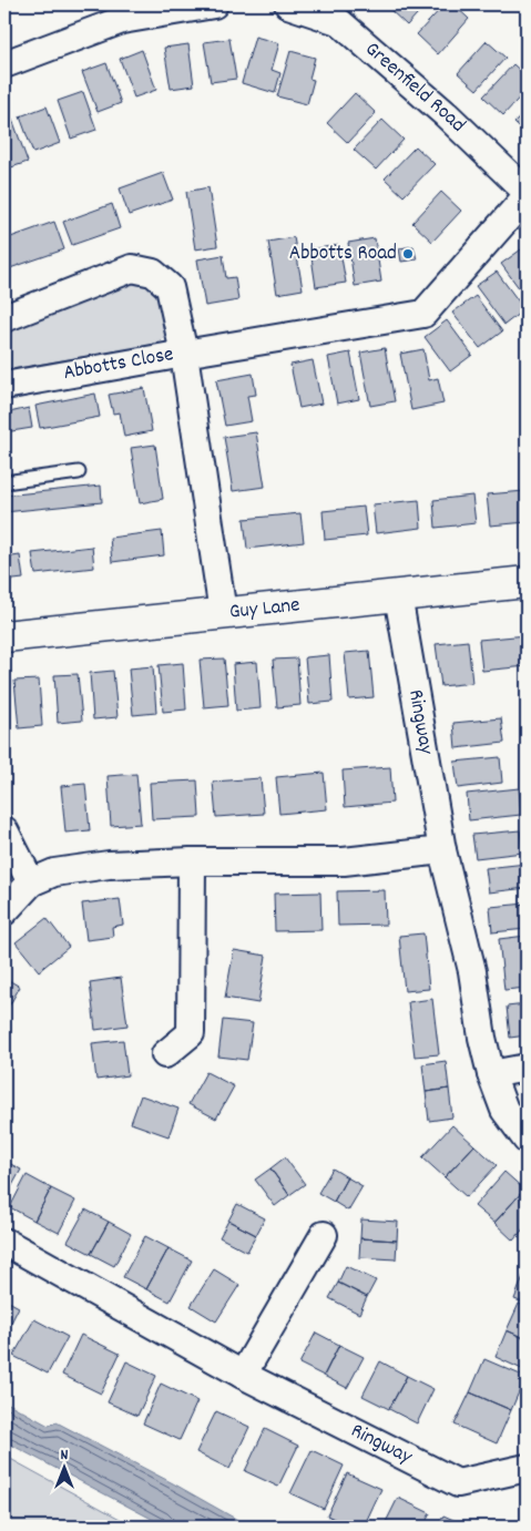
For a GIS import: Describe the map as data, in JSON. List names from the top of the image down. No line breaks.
{"streets":{"street":["Greenfield Road","Abbotts Close","Guy Lane","Ringway"]},"crossings":[["Guy Lane","Ringway"]],"places":["Abbotts Road"],"north":"top"}
